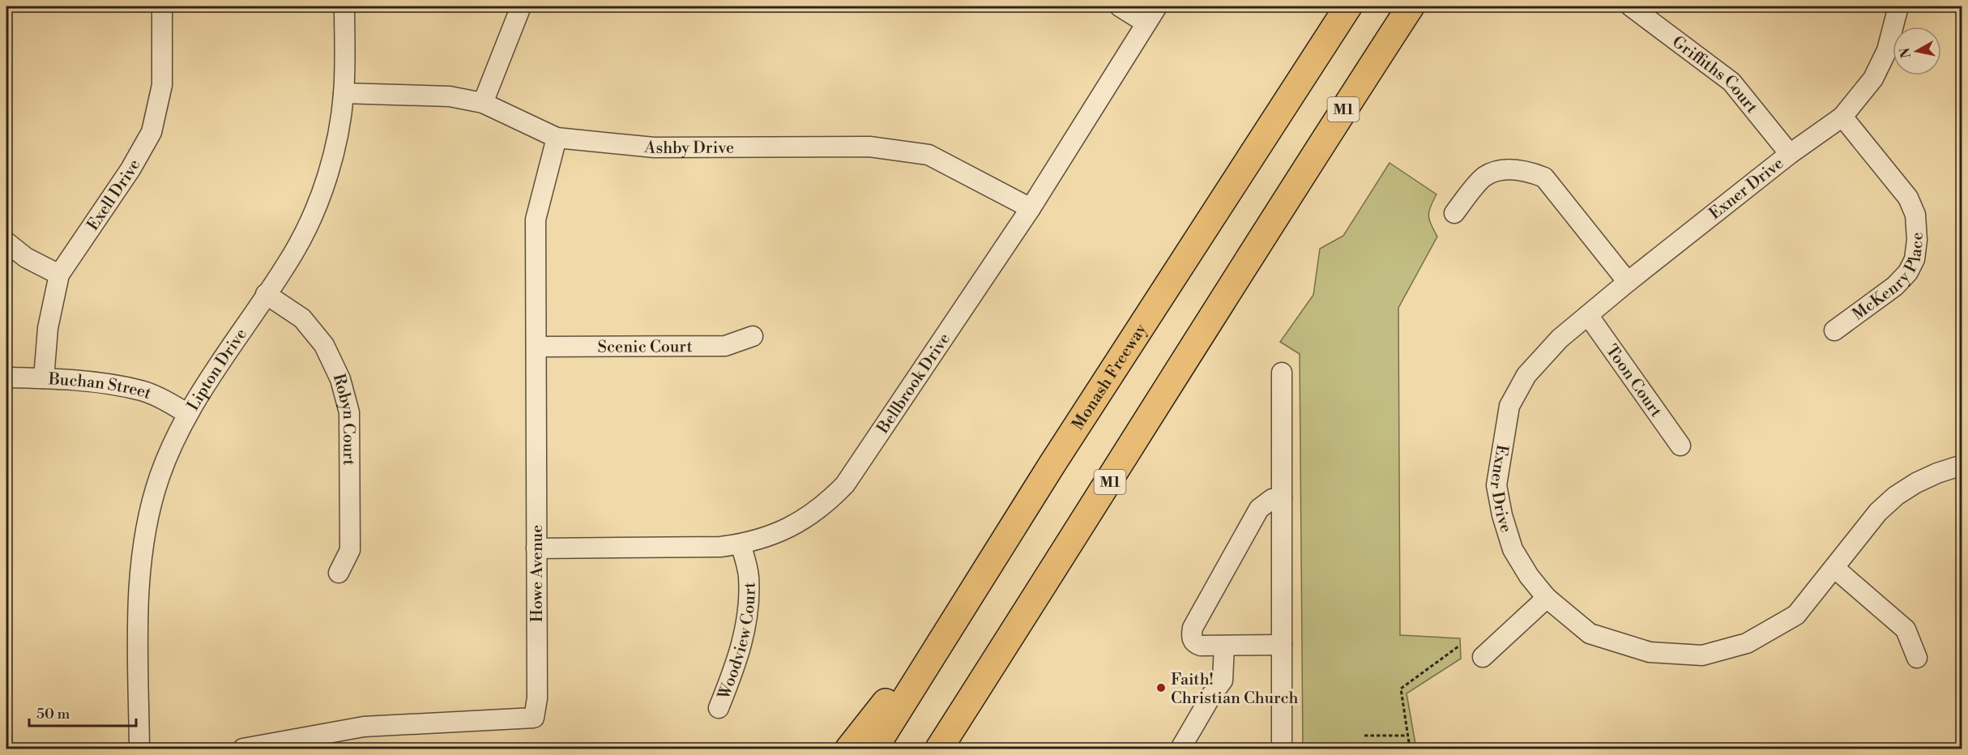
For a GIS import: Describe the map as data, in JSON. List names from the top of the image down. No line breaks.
{"streets":{"highway":["M1","Monash Freeway"],"street":["Griffiths Court","Ashby Drive","Exner Drive","Exell Drive","McKenry Place","Scenic Court","Lipton Drive","Toon Court","Bellbrook Drive","Buchan Street","Robyn Court","Howe Avenue","Woodview Court"]},"crossings":[["Griffiths Court","Exner Drive"],["Ashby Drive","Lipton Drive"],["Ashby Drive","Bellbrook Drive"],["Ashby Drive","Howe Avenue"],["Exner Drive","McKenry Place"],["Exner Drive","Toon Court"],["Exell Drive","Buchan Street"],["Scenic Court","Howe Avenue"],["Lipton Drive","Buchan Street"],["Lipton Drive","Robyn Court"],["Bellbrook Drive","Howe Avenue"],["Bellbrook Drive","Woodview Court"]],"places":["Faith! Christian Church"],"scale_bar":"50 m","north":"left"}
